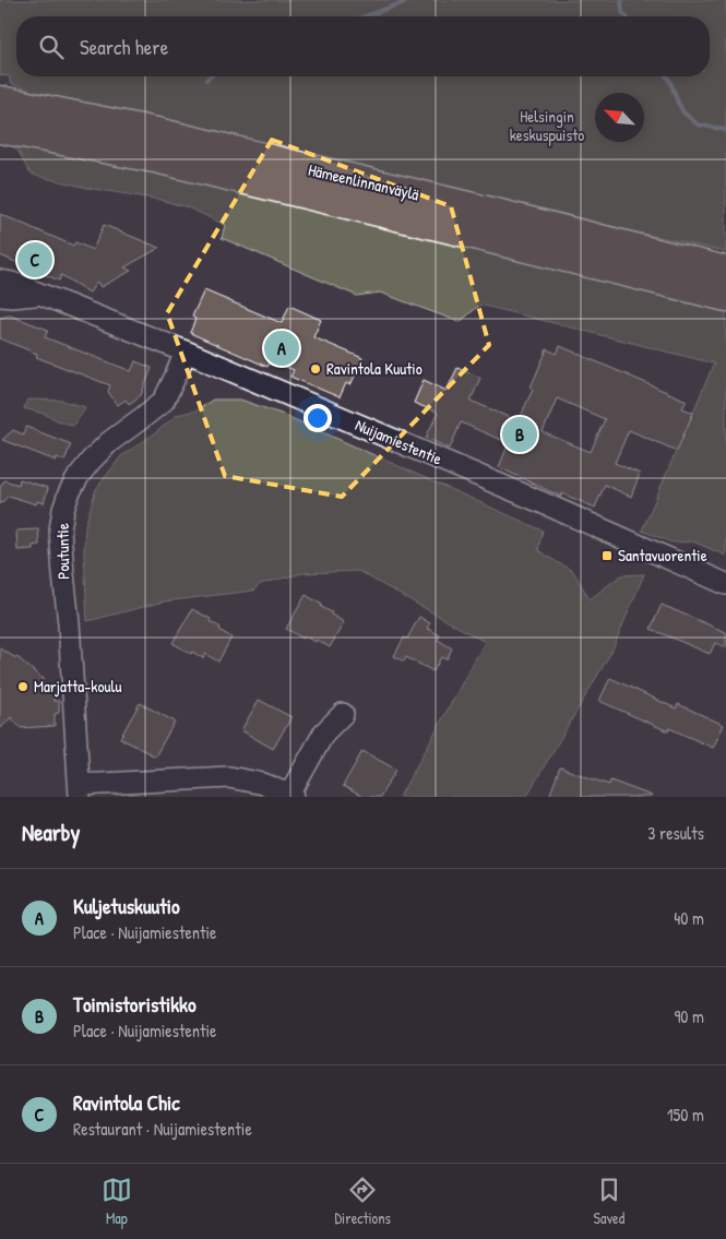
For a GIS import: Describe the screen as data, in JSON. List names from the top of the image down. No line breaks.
{"streets":{"highway":["Hämeenlinnanväylä"],"street":["Nuijamiestentie","Poutuntie"]},"crossings":[["Nuijamiestentie","Poutuntie"]],"parks":["Helsingin keskuspuisto"],"places":{"other":["Ravintola Kuutio","Marjatta-koulu"],"transit":["Santavuorentie"]},"north":"top left","page":{"search":"Search here","pins":["C","A","B"],"heading":["Nearby","3 results"],"list":[{"mark":"A","name":"Kuljetuskuutio","note":"Place · Nuijamiestentie","value":"40 m"},{"mark":"B","name":"Toimistoristikko","note":"Place · Nuijamiestentie","value":"90 m"},{"mark":"C","name":"Ravintola Chic","note":"Restaurant · Nuijamiestentie","value":"150 m"}],"nav":["Map","Directions","Saved"]}}
